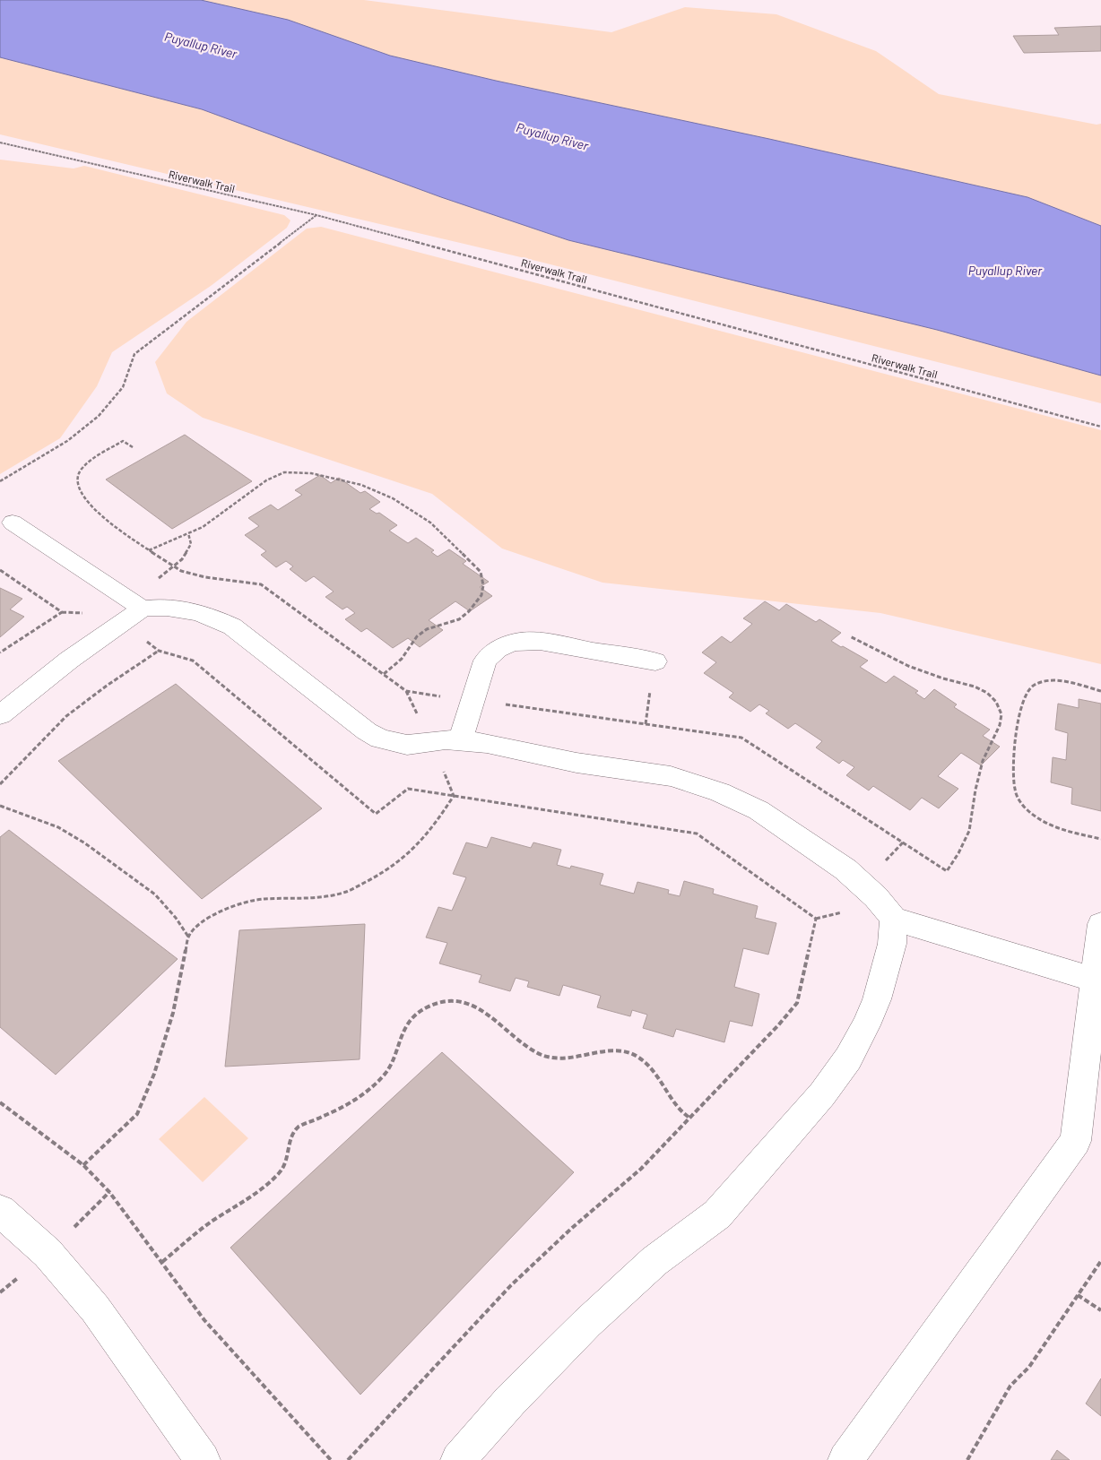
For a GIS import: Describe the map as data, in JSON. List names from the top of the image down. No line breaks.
{"streets":{"path":["Riverwalk Trail"]},"water":["Puyallup River"]}
